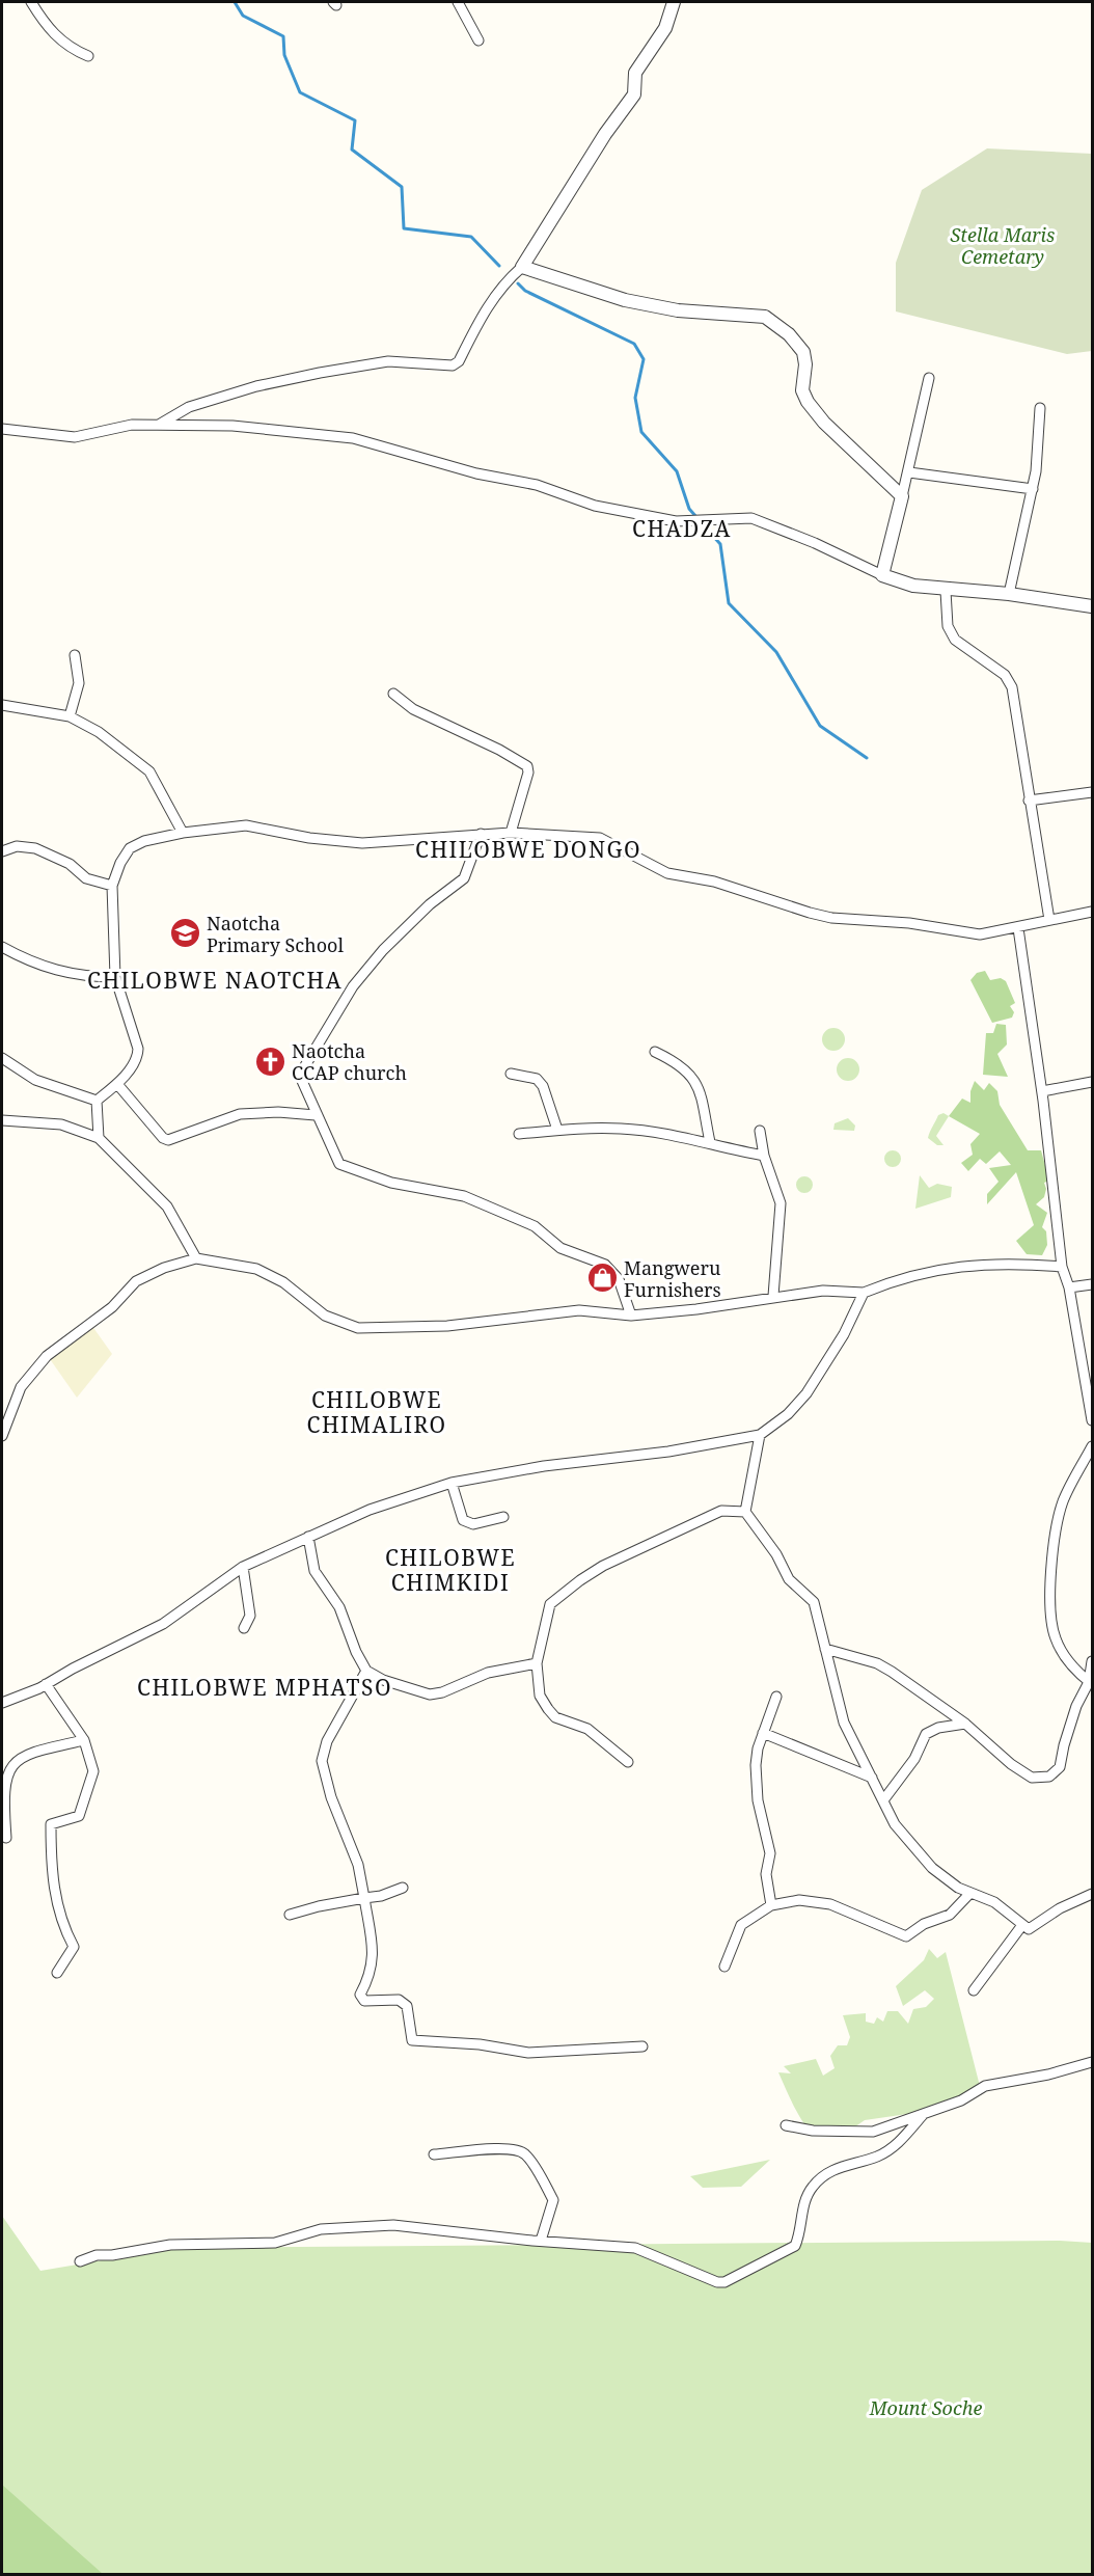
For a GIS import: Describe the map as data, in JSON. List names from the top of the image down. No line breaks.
{"districts":["CHADZA","CHILOBWE DONGO","CHILOBWE NAOTCHA","CHILOBWE CHIMALIRO","CHILOBWE CHIMKIDI","CHILOBWE MPHATSO"],"parks":["Stella Maris Cemetary","Mount Soche"],"places":{"school or university":["Naotcha Primary School"],"church":["Naotcha CCAP church"],"shop":["Mangweru Furnishers"]}}
